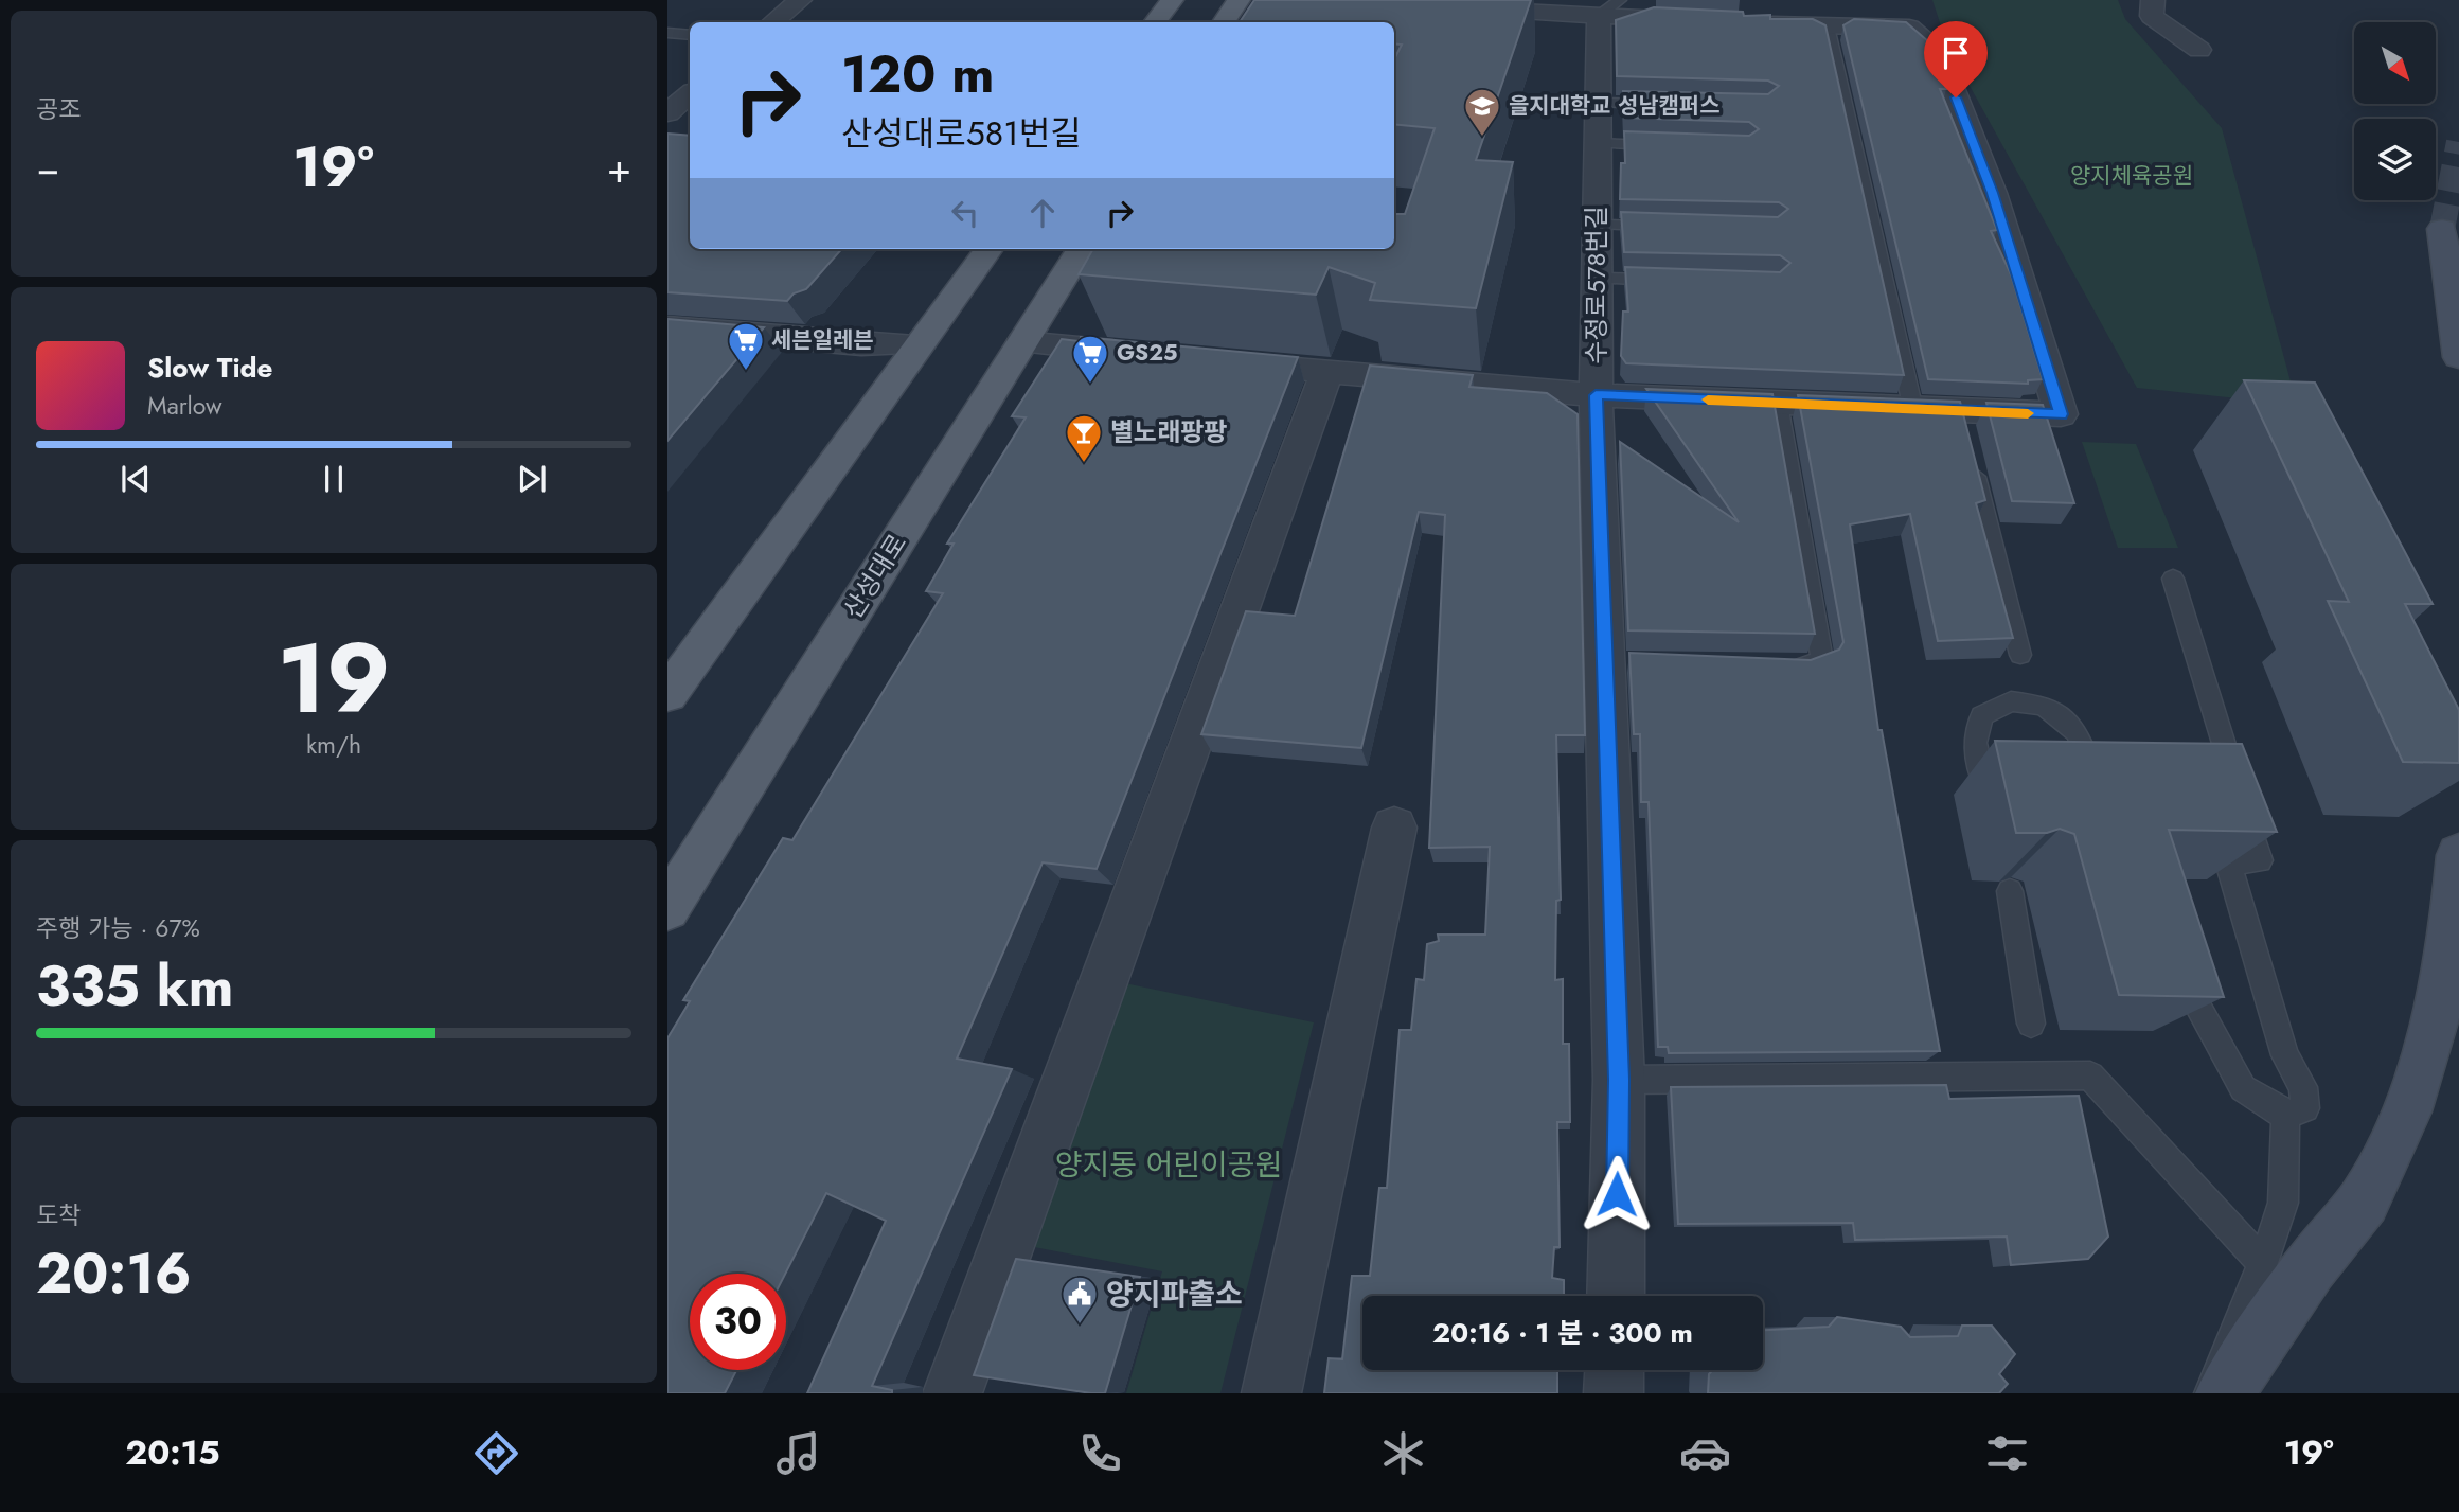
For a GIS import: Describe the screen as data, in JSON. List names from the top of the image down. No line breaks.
{"streets":{"main road":["산성대로"],"street":["수정로578번길"]},"parks":["양지체육공원","양지동 어린이공원"],"places":{"school or university":["을지대학교 성남캠퍼스"],"supermarket":["세븐일레븐","GS25"],"bar":["별노래팡팡"],"public building":["양지파출소"]},"north":"bottom right","page":{"tile":["공조",["19","km/h"],["주행 가능 · 67%","335 km"],["도착","20:16"]],"turn":["120 m","산성대로581번길"],"heat":["−","19°","+"],"song":["Slow Tide","Marlow"],"limit":"30","trip":"20:16 · 1 분 · 300 m","tabs":["20:15","19°"]}}
